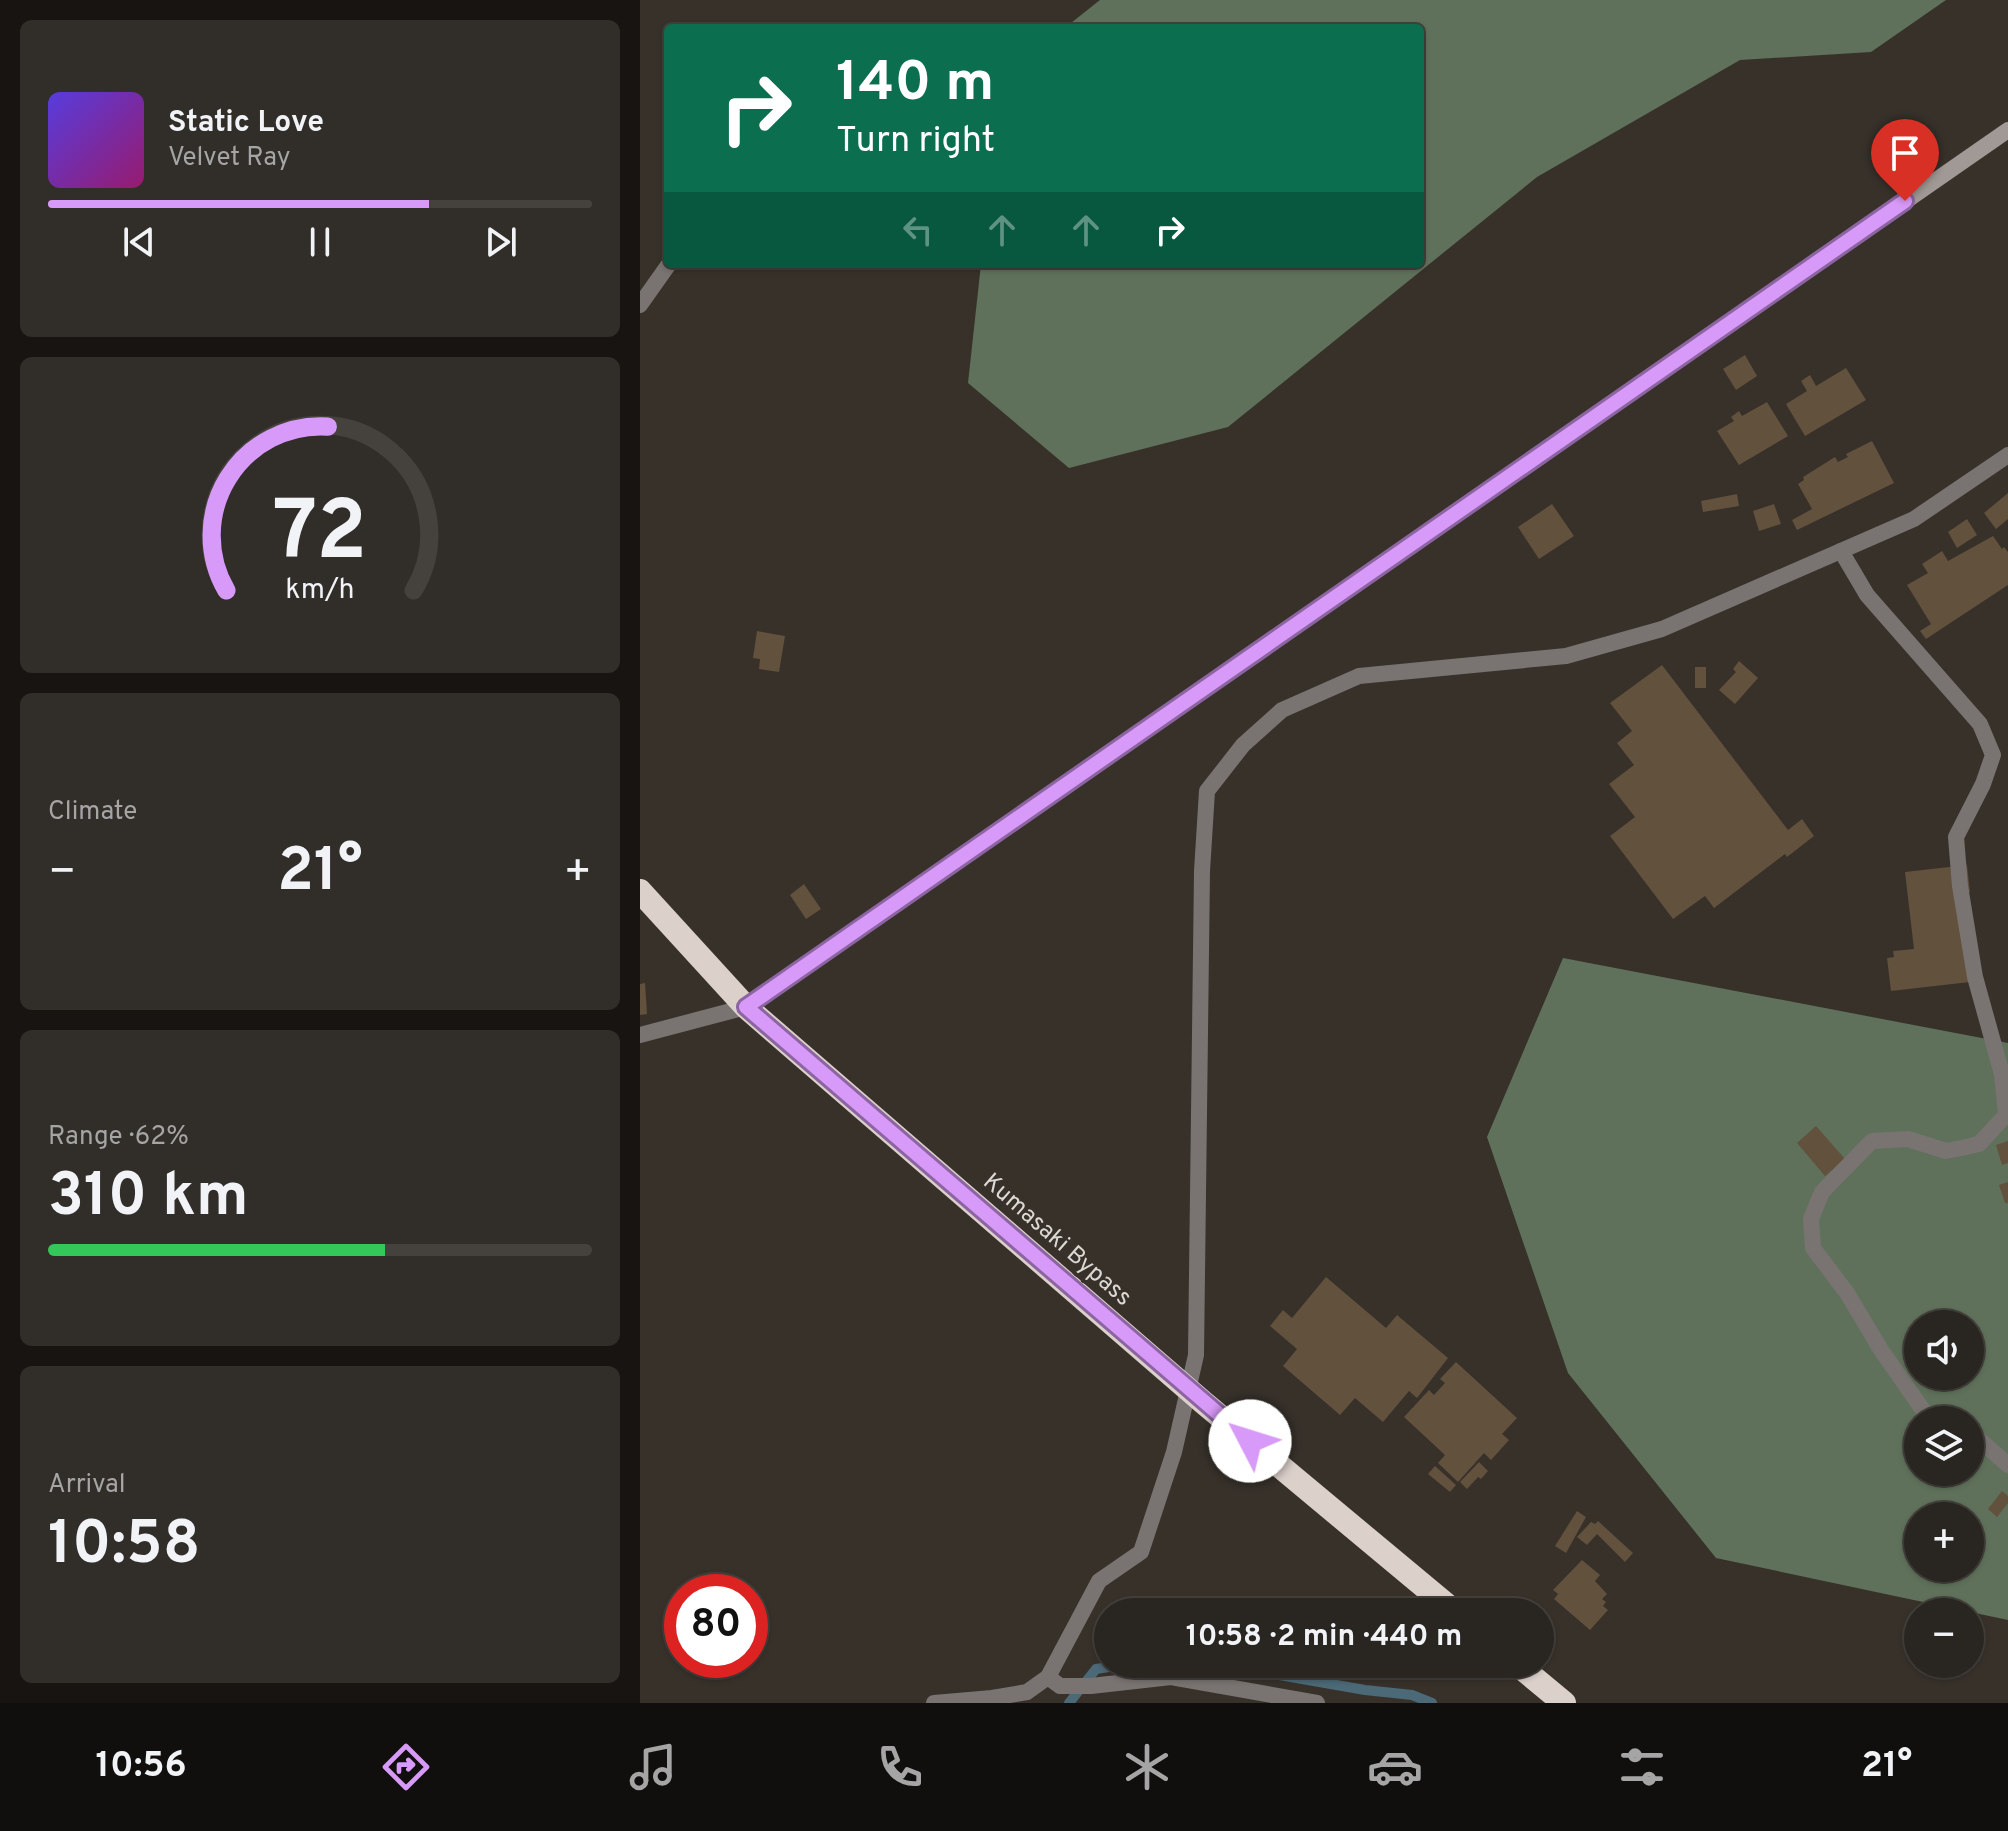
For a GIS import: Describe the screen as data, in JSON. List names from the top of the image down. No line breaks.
{"streets":{"highway":["Kumasaki Bypass"]},"page":{"turn":["140 m","Turn right"],"song":["Static Love","Velvet Ray"],"tile":["Climate",["Range · 62%","310 km"],["Arrival","10:58"]],"heat":["−","21°","+"],"map_buttons":["+","−"],"limit":"80","trip":"10:58 · 2 min · 440 m","tabs":["10:56","21°"],"gauge":["72","km/h"]}}
